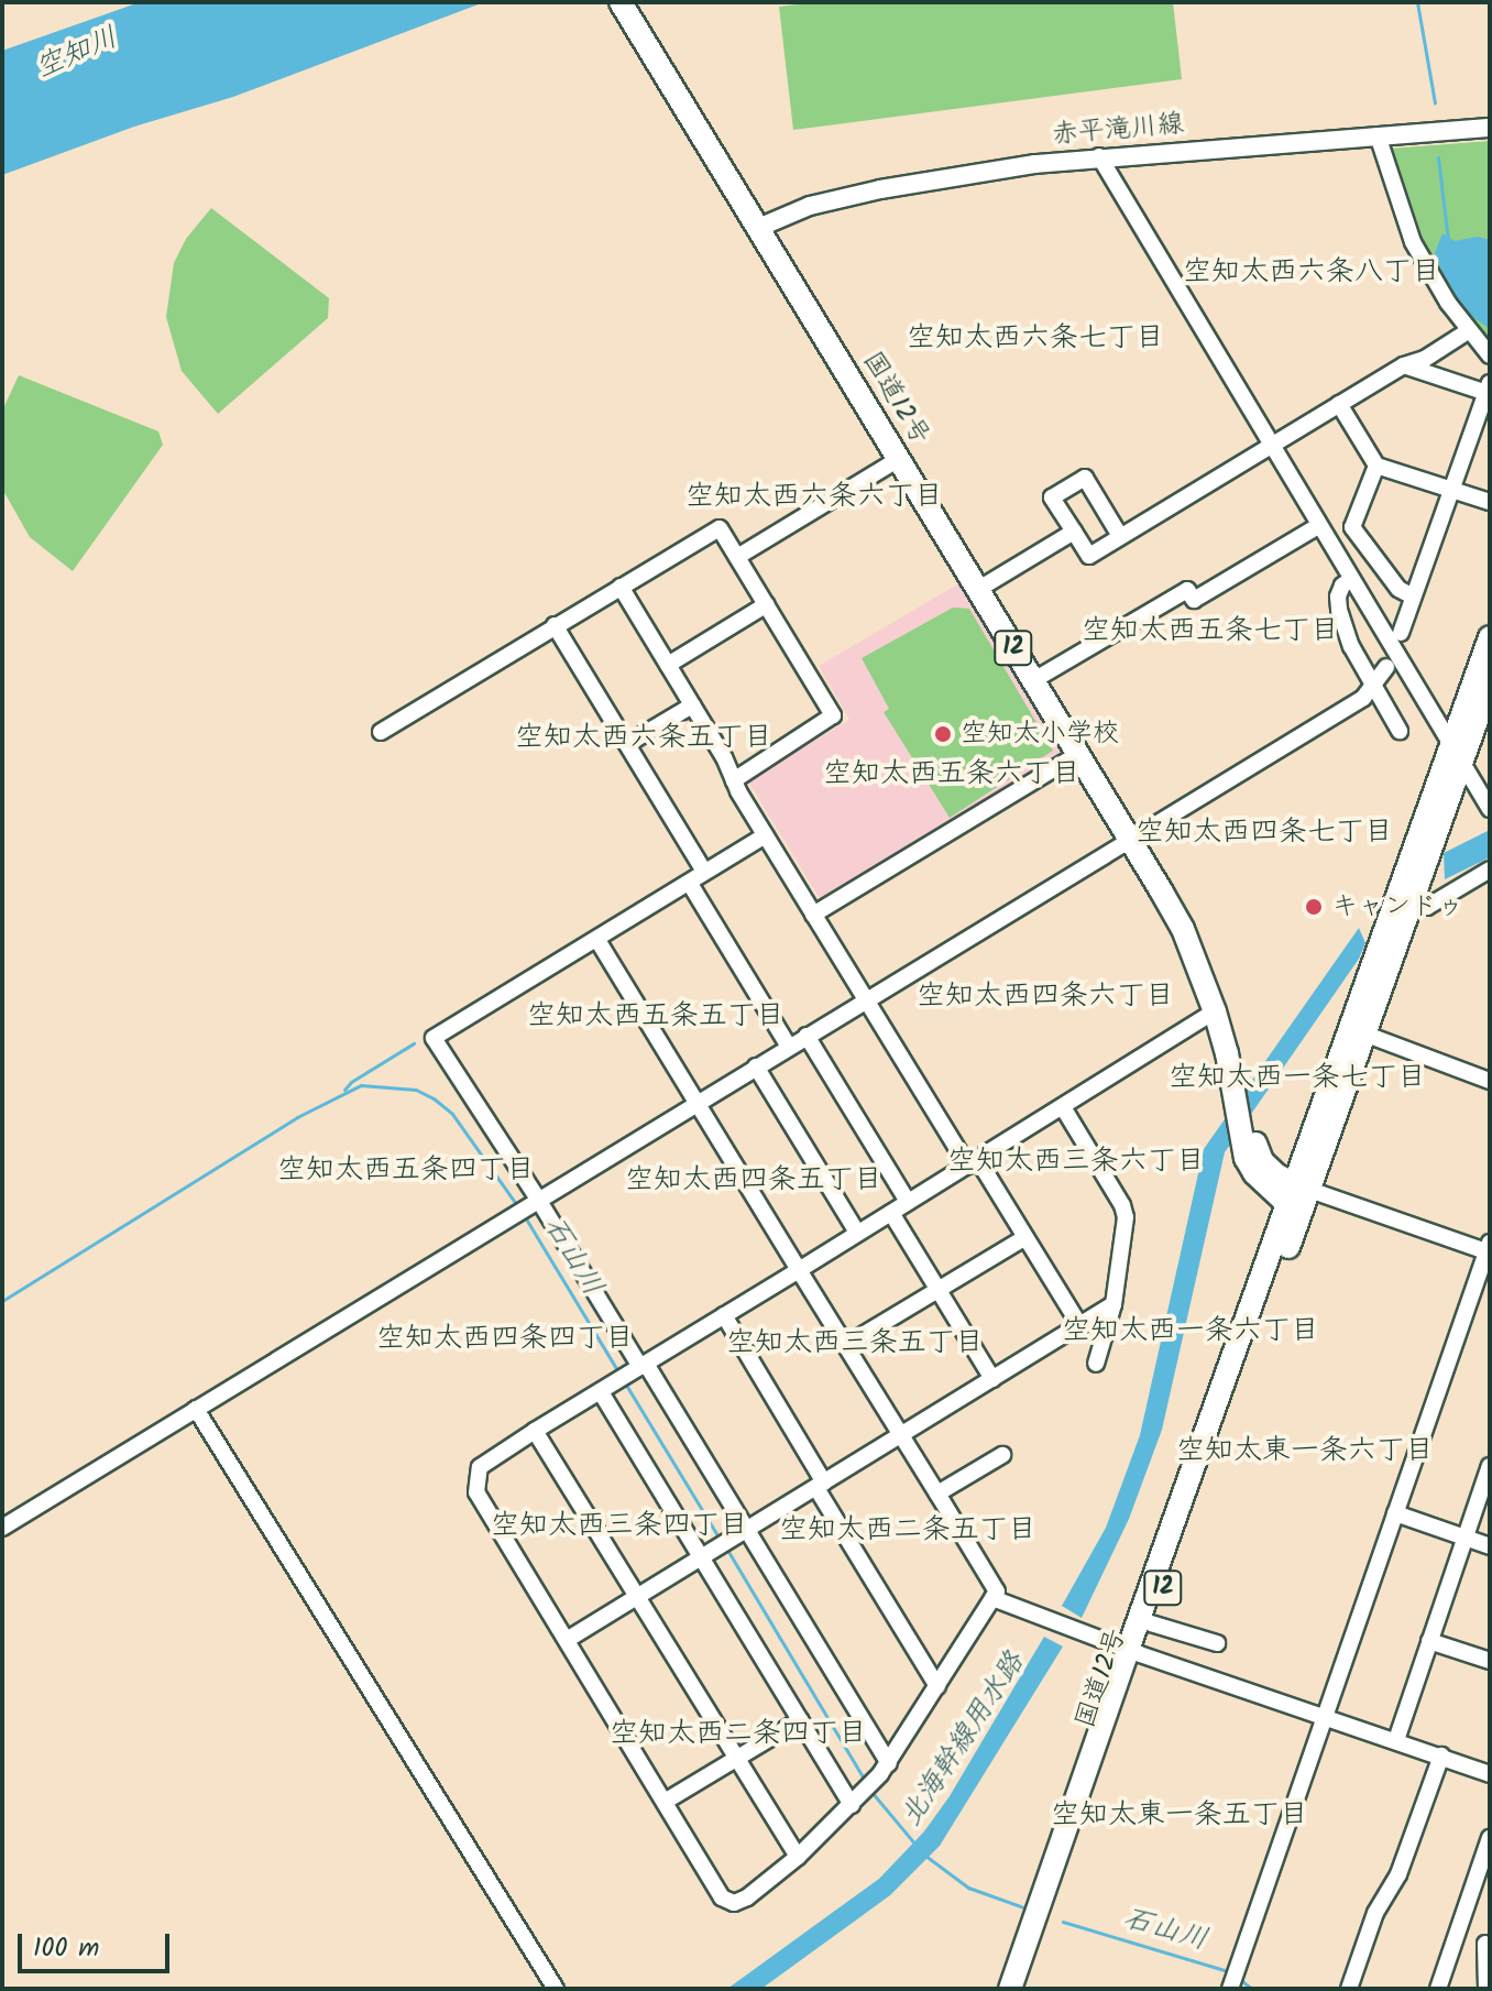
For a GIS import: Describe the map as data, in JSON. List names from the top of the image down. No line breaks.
{"streets":{"highway":["国道12号","12"],"main road":["赤平滝川線"]},"crossings":[["赤平滝川線","国道12号"],["国道12号","12"]],"districts":["空知太西六条八丁目","空知太西六条七丁目","空知太西六条六丁目","空知太西五条七丁目","空知太西六条五丁目","空知太西五条六丁目","空知太西四条七丁目","空知太西四条六丁目","空知太西五条五丁目","空知太西一条七丁目","空知太西三条六丁目","空知太西五条四丁目","空知太西四条五丁目","空知太西一条六丁目","空知太西四条四丁目","空知太西三条五丁目","空知太東一条六丁目","空知太西三条四丁目","空知太西二条五丁目","空知太西二条四丁目","空知太東一条五丁目"],"water":["空知川","石山川","北海幹線用水路"],"places":["空知太小学校","キャンドゥ"],"scale_bar":"100 m"}
